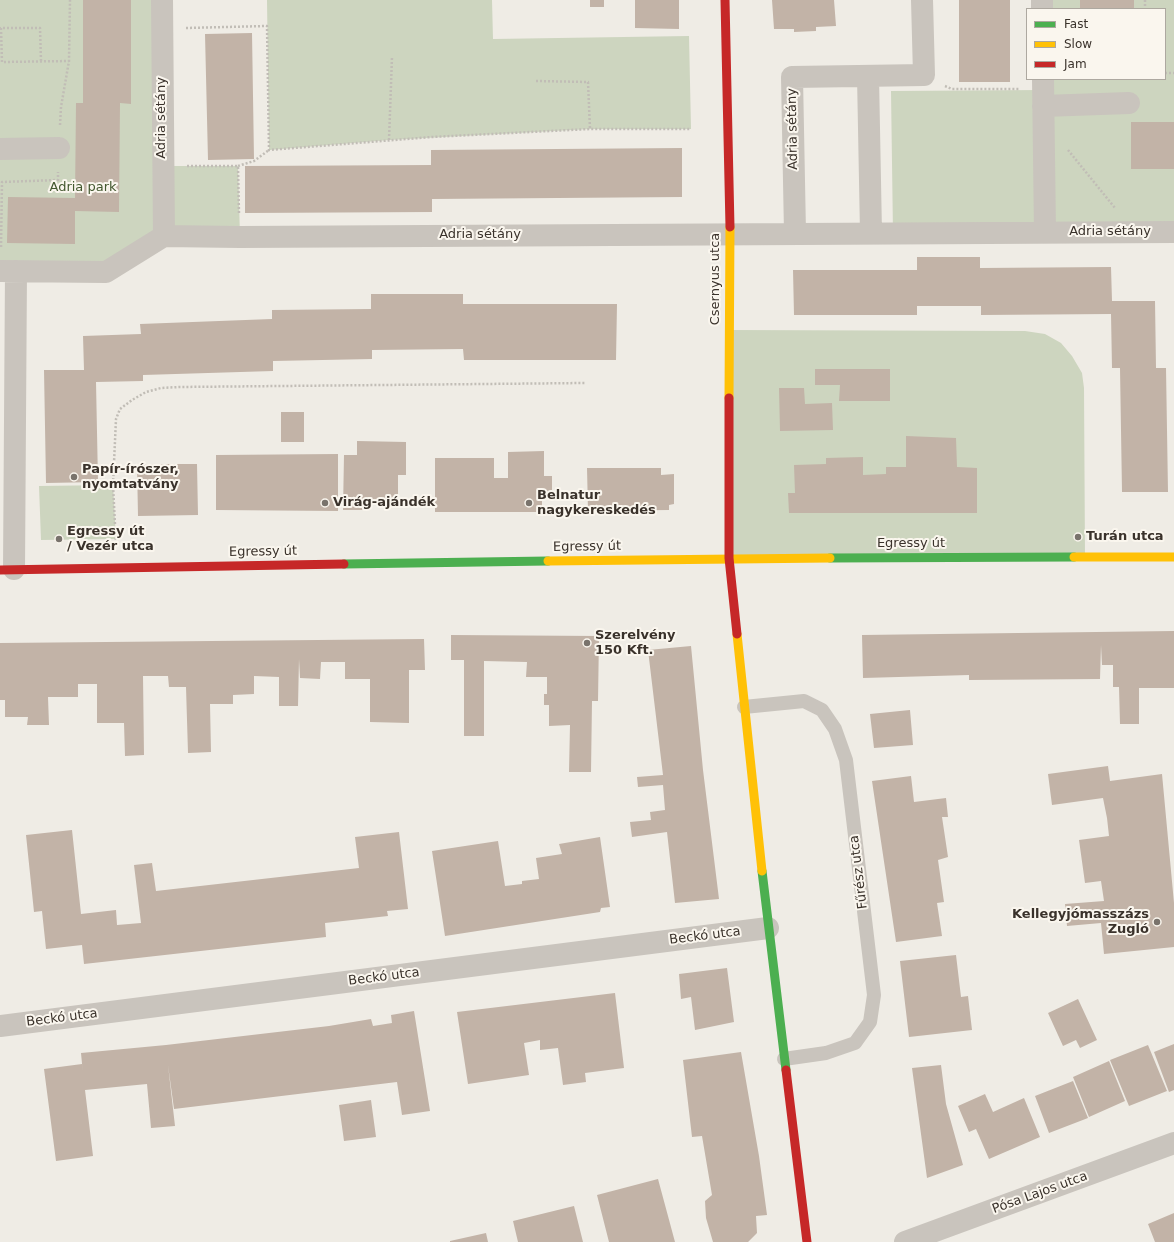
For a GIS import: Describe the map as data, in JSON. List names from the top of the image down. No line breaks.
{"streets":{"street":["Adria sétány","Csernyus utca","Egressy út","Beckó utca","Pósa Lajos utca"],"lane":["Fűrész utca"]},"crossings":[["Adria sétány","Csernyus utca"],["Csernyus utca","Egressy út"]],"parks":["Adria park"],"places":["Papír-írószer, nyomtatvány","Virág-ajándék","Belnatur nagykereskedés","Turán utca","Egressy út / Vezér utca","Szerelvény 150 Kft.","Kellegyjómasszázs Zugló"],"legend":["Fast","Slow","Jam"]}
